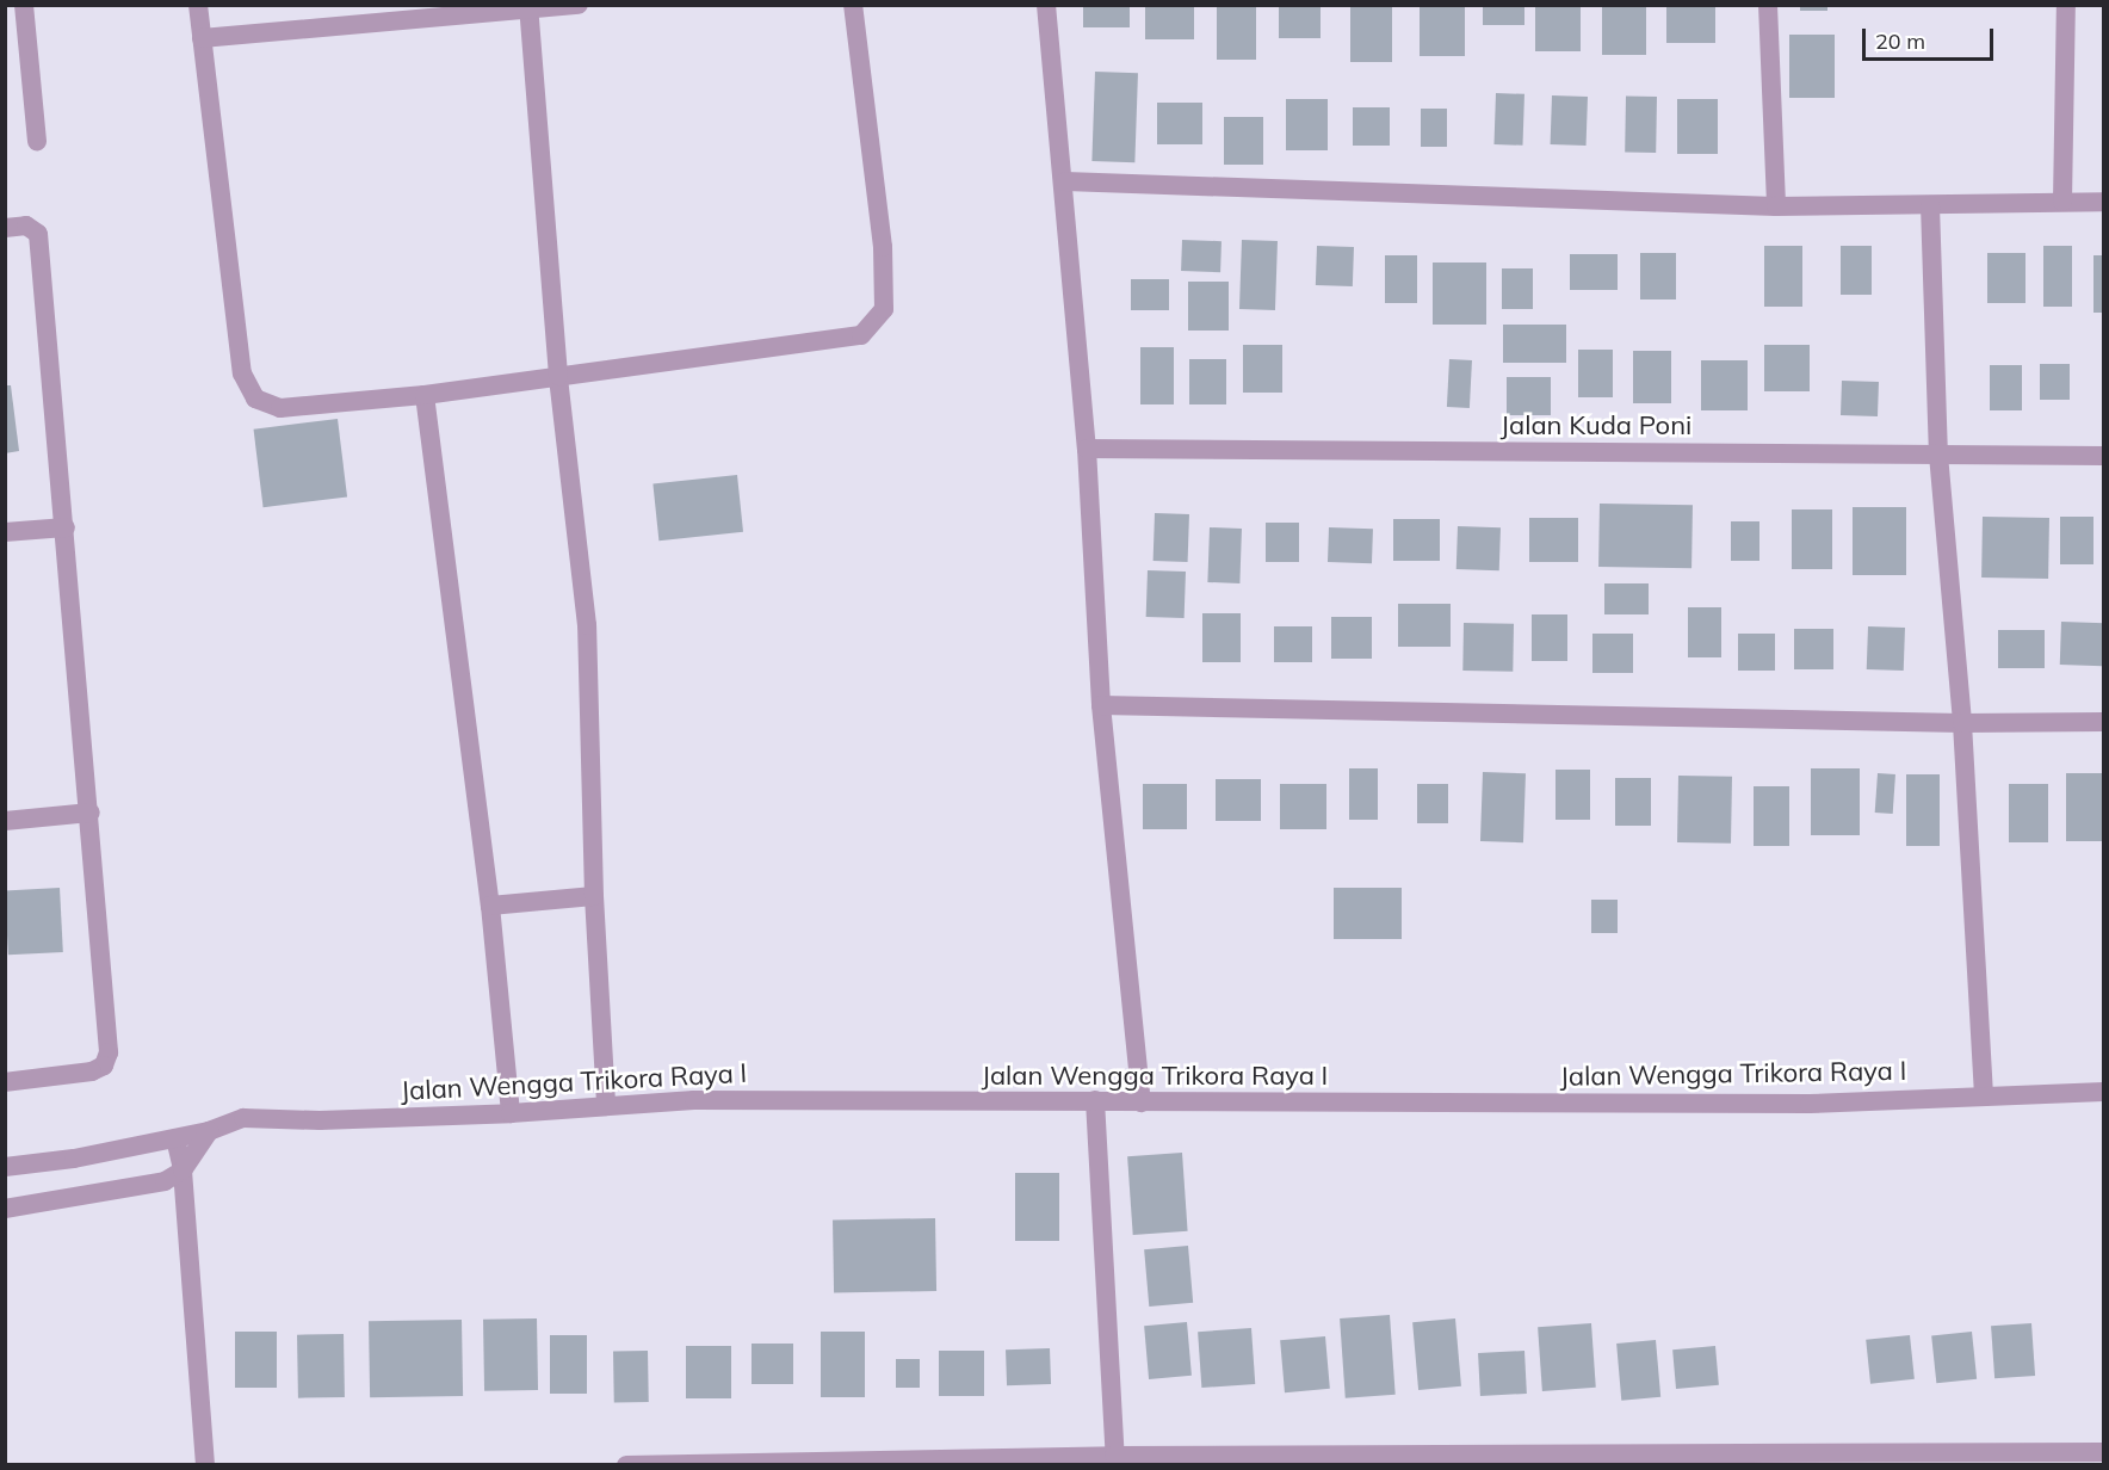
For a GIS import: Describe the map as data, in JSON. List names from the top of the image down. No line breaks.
{"streets":{"street":["Jalan Kuda Poni","Jalan Wengga Trikora Raya I"]},"scale_bar":"20 m"}
